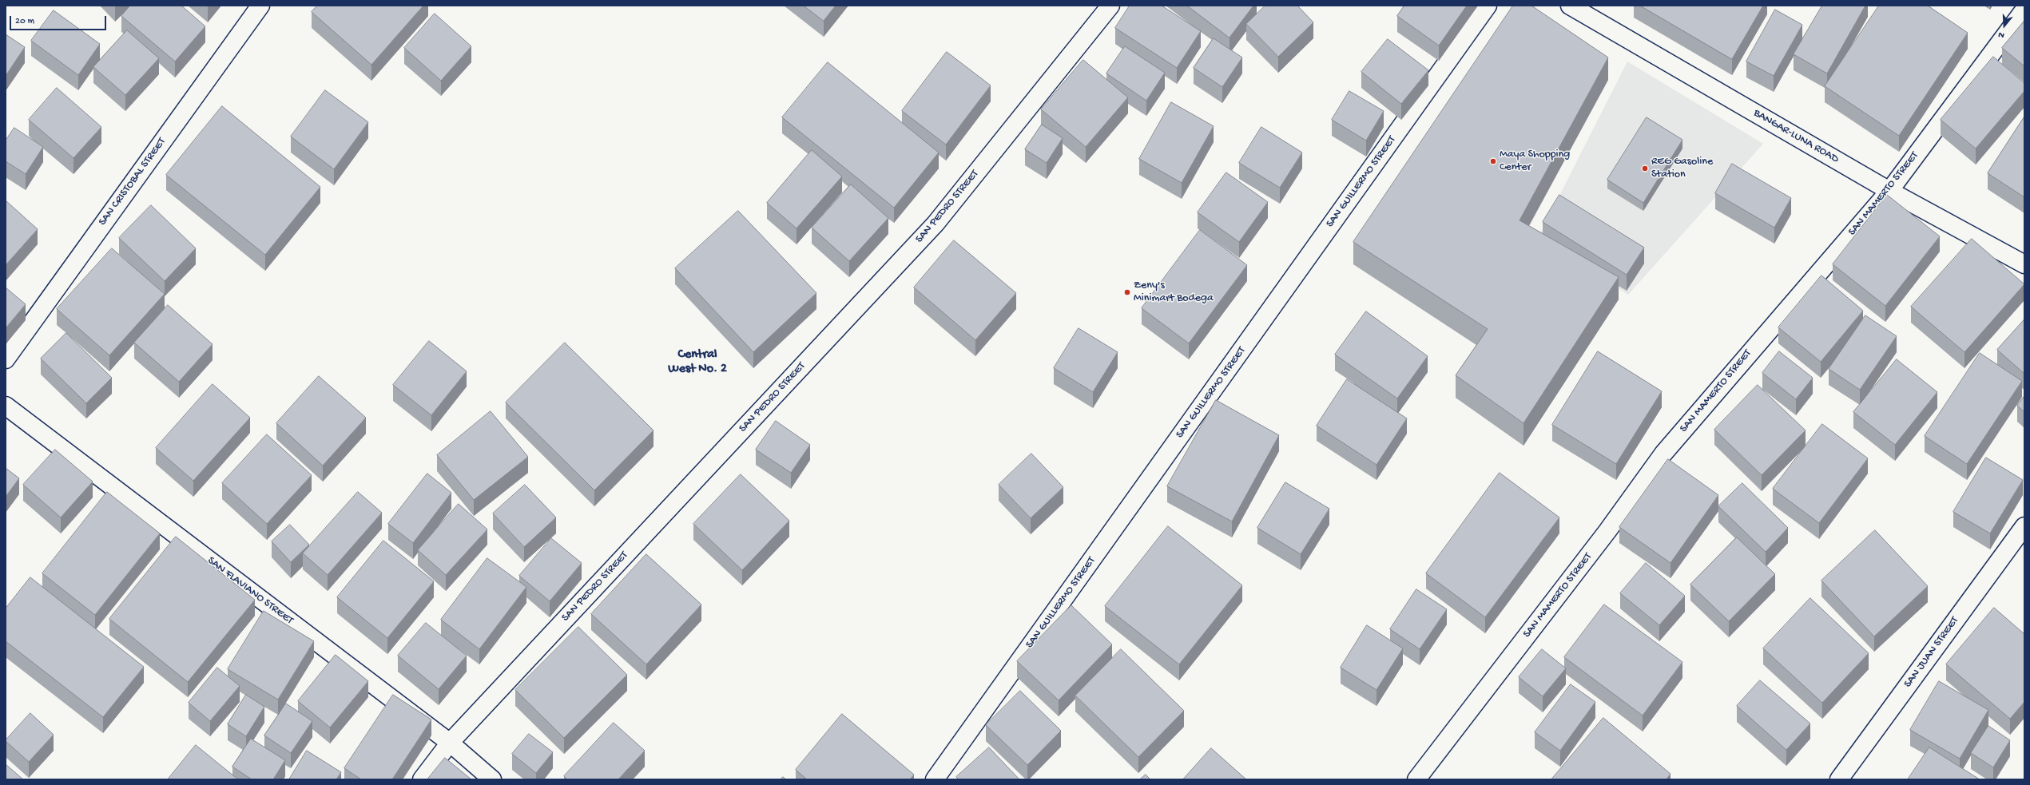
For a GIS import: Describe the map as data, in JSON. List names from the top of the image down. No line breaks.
{"streets":{"street":["BANGAR-LUNA ROAD","SAN CRISTOBAL STREET","SAN GUILLERMO STREET","SAN MAMERTO STREET","SAN PEDRO STREET","SAN FLAVIANO STREET","SAN JUAN STREET"]},"crossings":[["BANGAR-LUNA ROAD","SAN MAMERTO STREET"],["SAN PEDRO STREET","SAN FLAVIANO STREET"]],"districts":["Central West No. 2"],"places":["Maya Shopping Center","REG Gasoline Station","Zeny's Minimart Bodega"],"scale_bar":"20 m","north":"bottom"}
